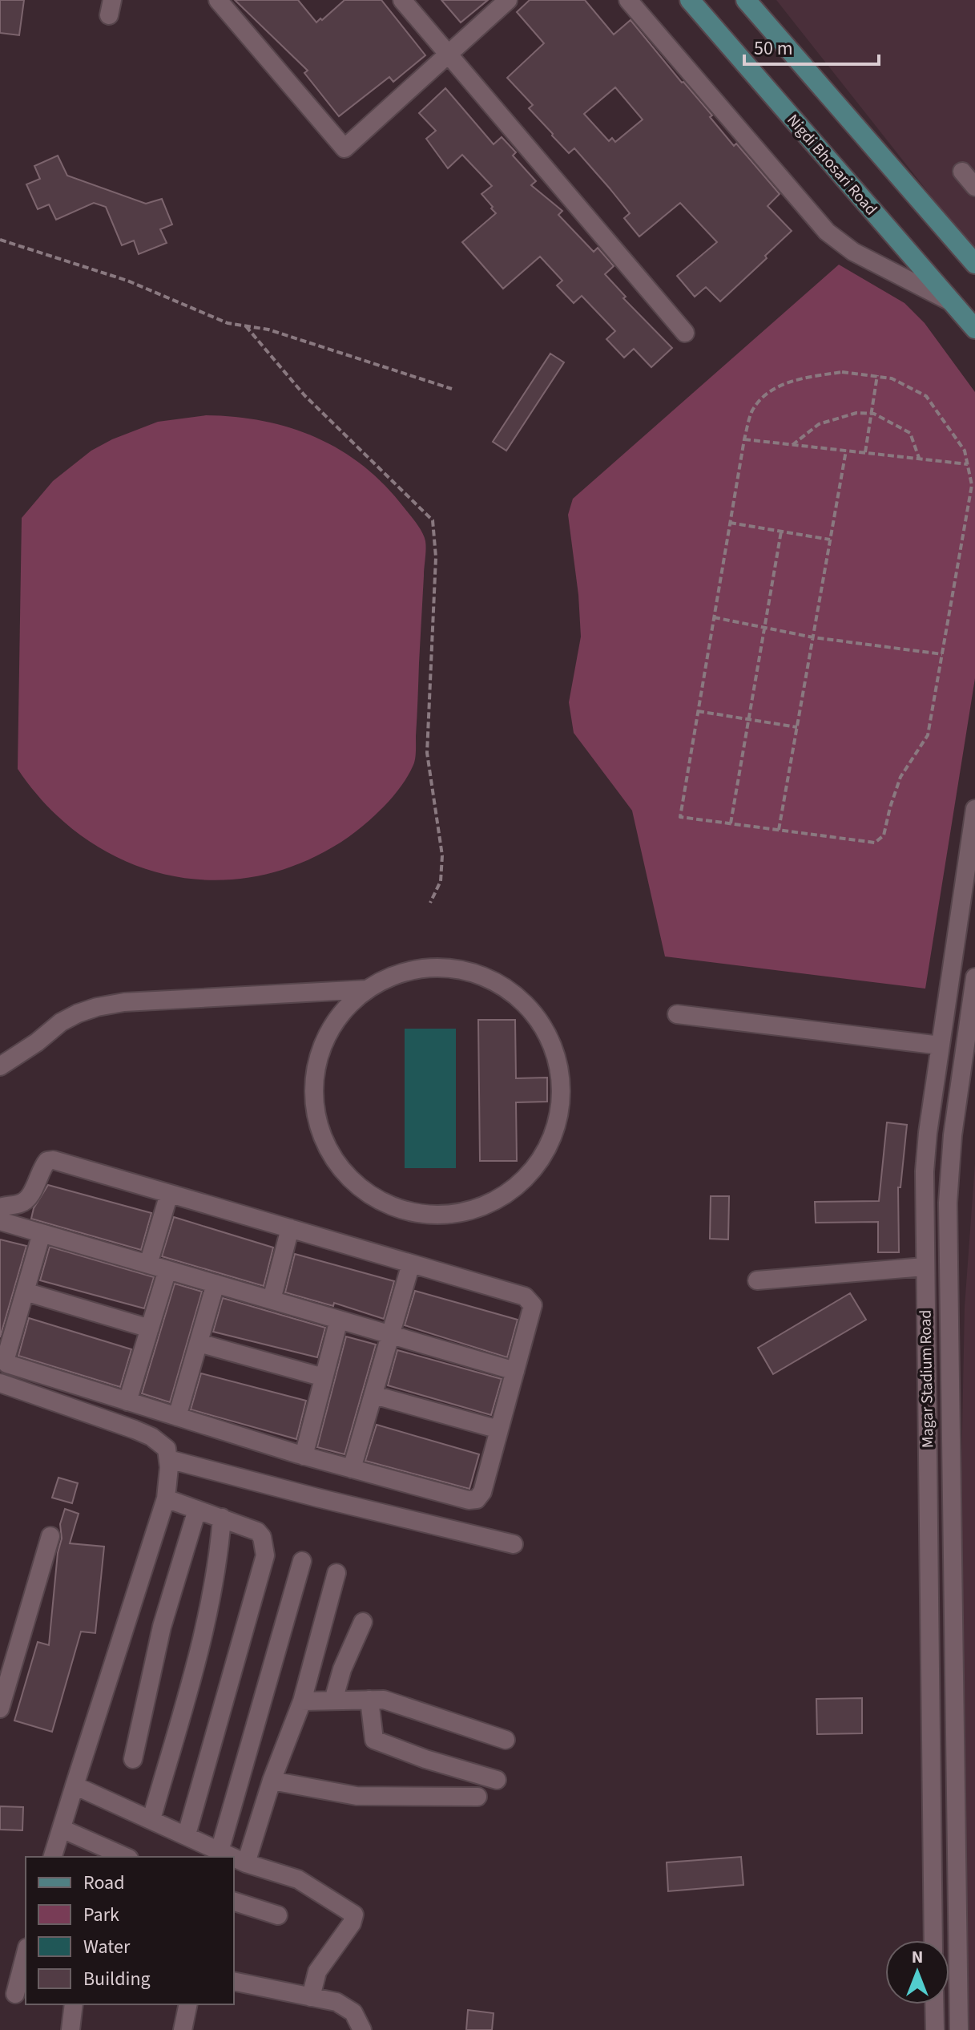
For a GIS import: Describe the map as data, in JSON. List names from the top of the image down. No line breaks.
{"streets":{"main road":["Nigdi Bhosari Road"],"street":["Magar Stadium Road"]},"legend":["Road","Park","Water","Building"],"scale_bar":"50 m","north":"top"}
